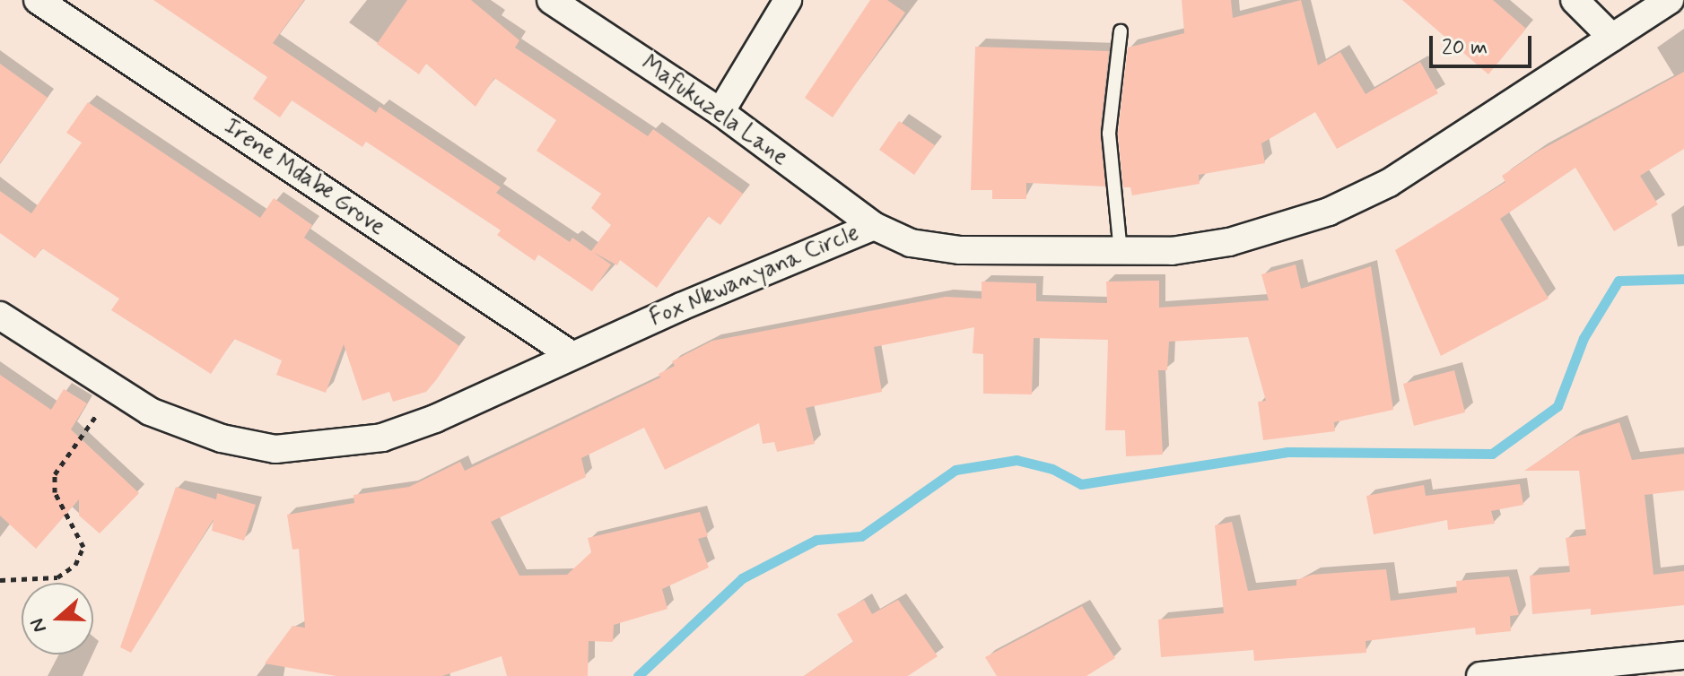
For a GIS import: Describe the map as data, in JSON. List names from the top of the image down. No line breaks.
{"streets":{"street":["Mafukuzela Lane","Irene Mdabe Grove","Fox Nkwanyana Circle"]},"crossings":[["Mafukuzela Lane","Fox Nkwanyana Circle"],["Irene Mdabe Grove","Fox Nkwanyana Circle"]],"scale_bar":"20 m","north":"left"}
